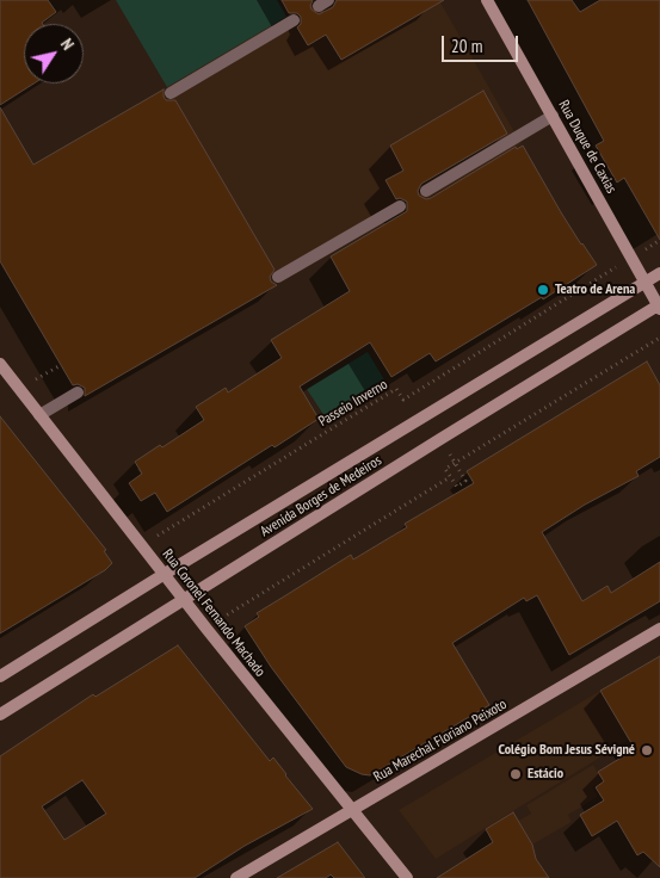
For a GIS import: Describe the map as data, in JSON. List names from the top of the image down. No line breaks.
{"streets":{"main road":["Rua Duque de Caxias","Avenida Borges de Medeiros","Rua Coronel Fernando Machado","Rua Marechal Floriano Peixoto"],"path":["Passeio Inverno"]},"crossings":[["Rua Duque de Caxias","Passeio Inverno"],["Passeio Inverno","Rua Coronel Fernando Machado"],["Avenida Borges de Medeiros","Rua Coronel Fernando Machado"],["Rua Coronel Fernando Machado","Rua Marechal Floriano Peixoto"]],"places":["Teatro de Arena","Colégio Bom Jesus Sévigné","Estácio"],"scale_bar":"20 m","north":"top right"}
